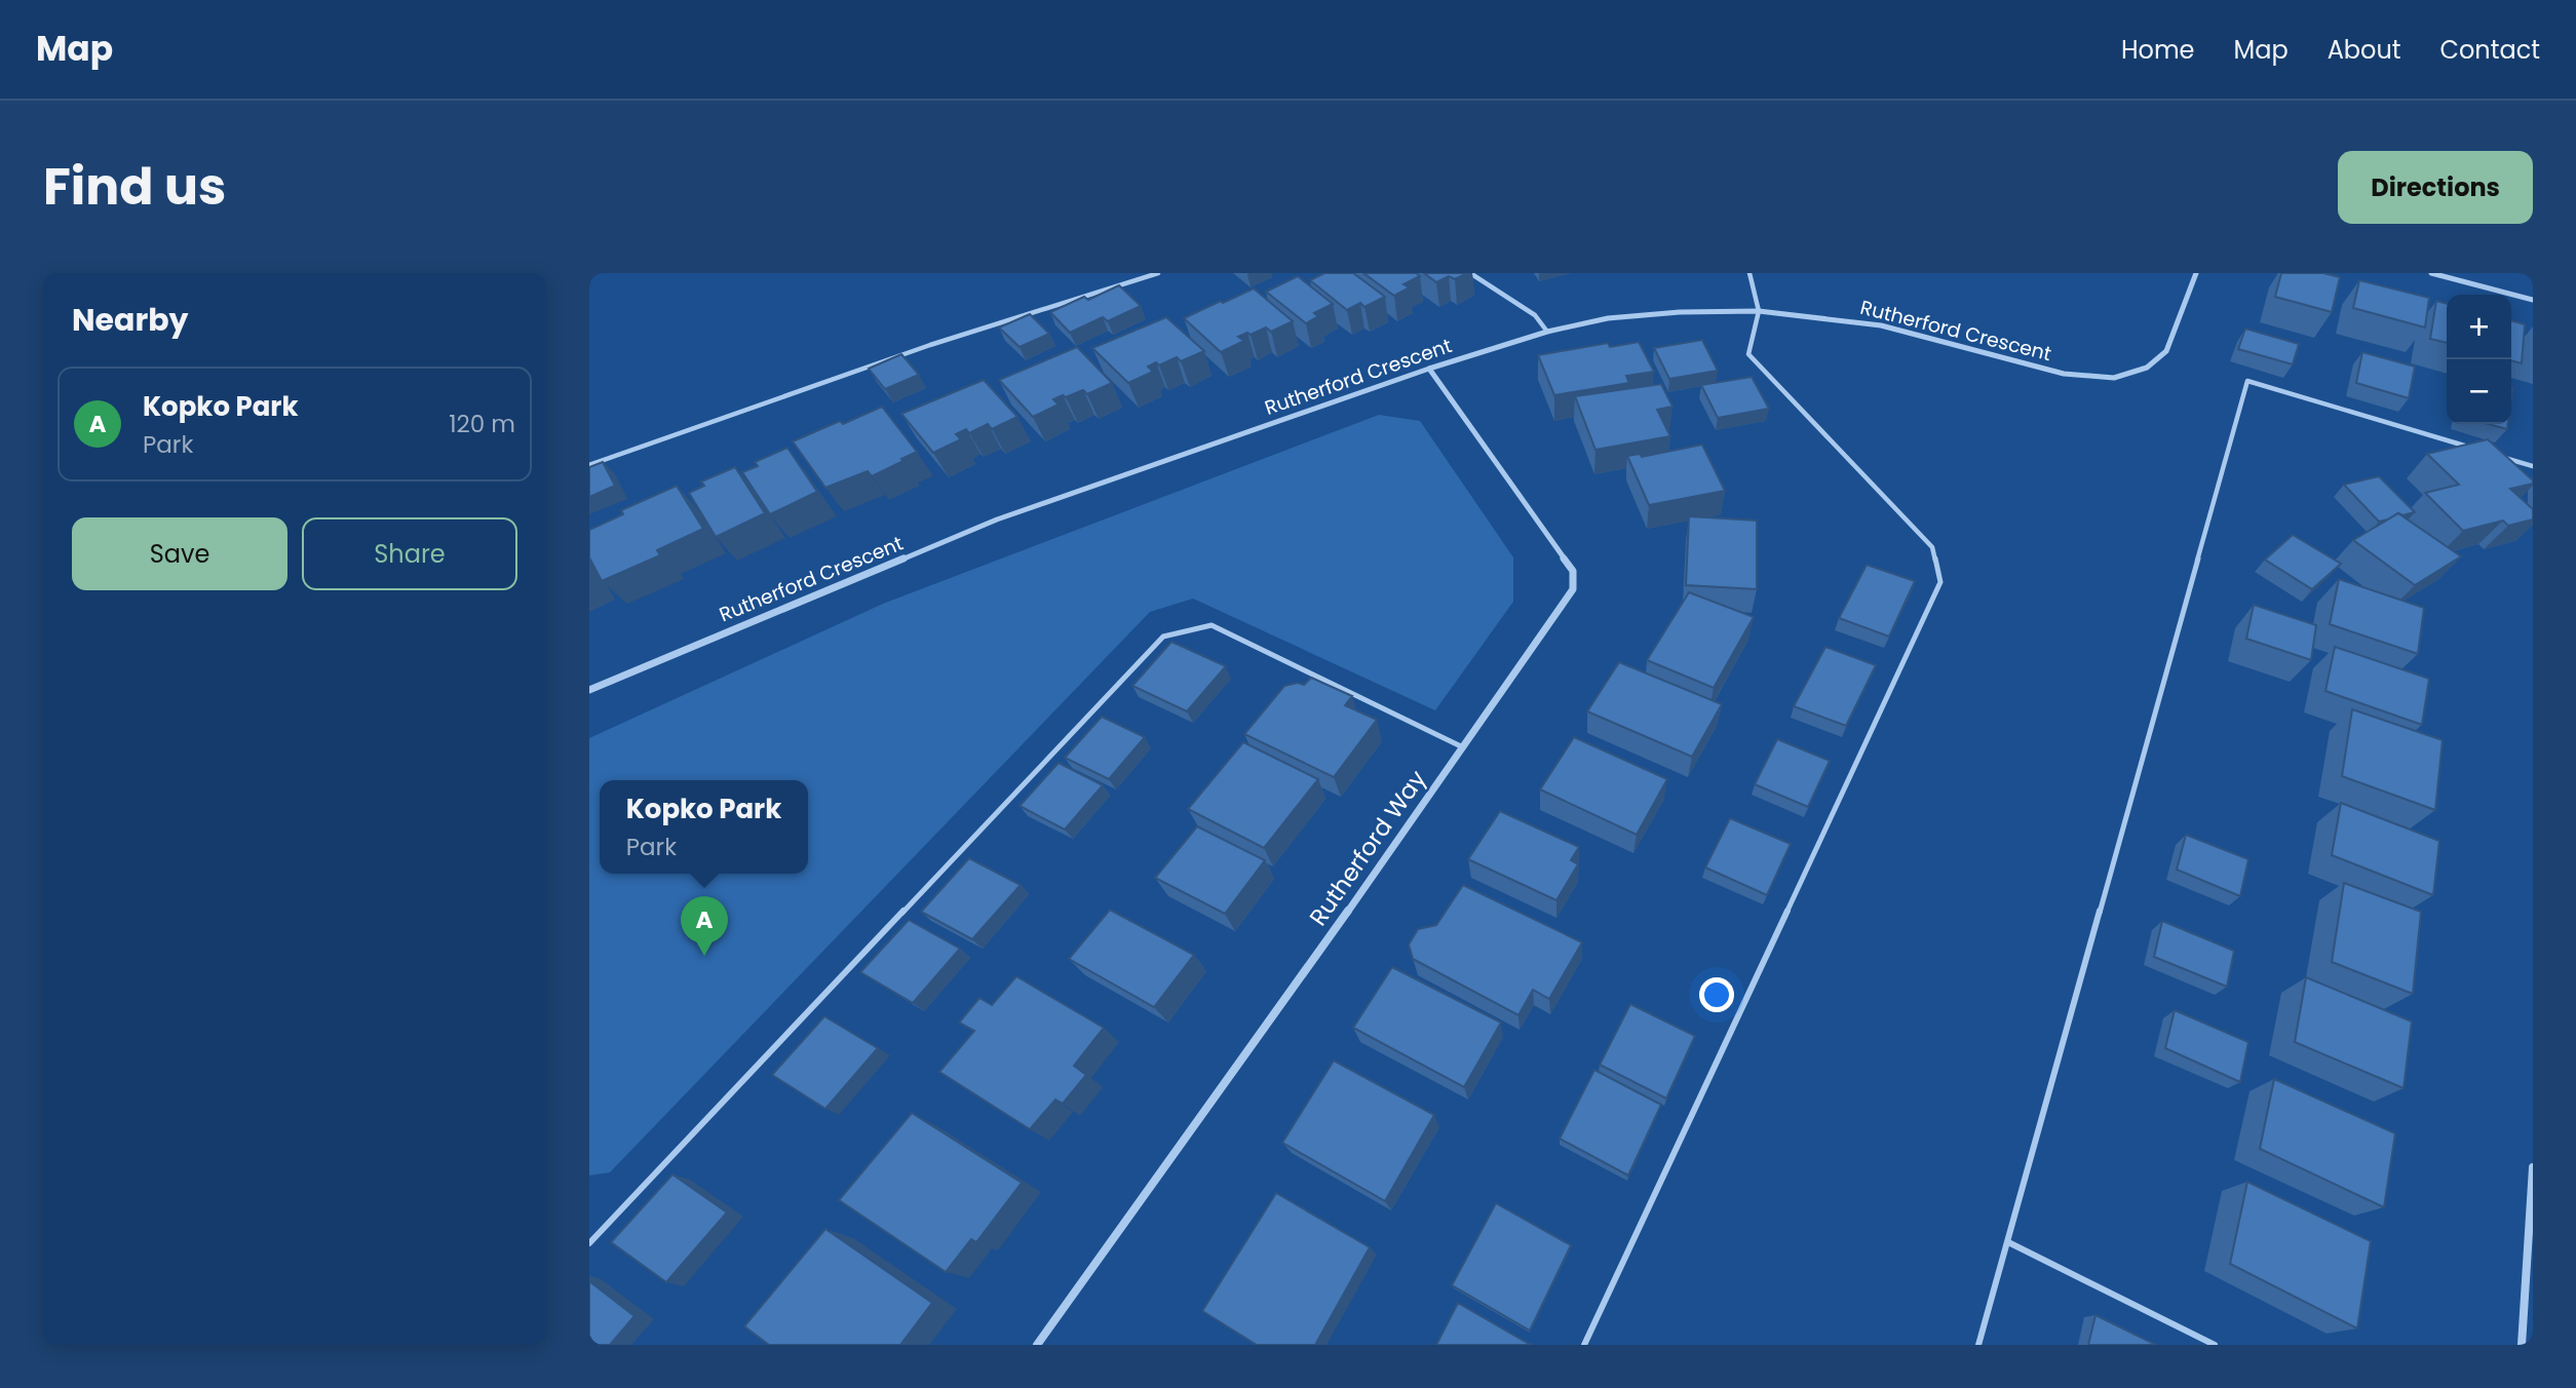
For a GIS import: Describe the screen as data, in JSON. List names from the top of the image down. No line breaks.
{"streets":{"street":["Rutherford Crescent","Rutherford Way"]},"crossings":[["Rutherford Crescent","Rutherford Way"]],"page":{"header":"Map","nav":["Home","Map","About","Contact"],"title":"Find us","buttons":["Directions",["Save","Share"]],"heading":"Nearby","map_buttons":["+","−"],"list":[{"mark":"A","name":"Kopko Park","note":"Park","value":"120 m"}],"popup":["Kopko Park","Park"],"pins":"A"}}
